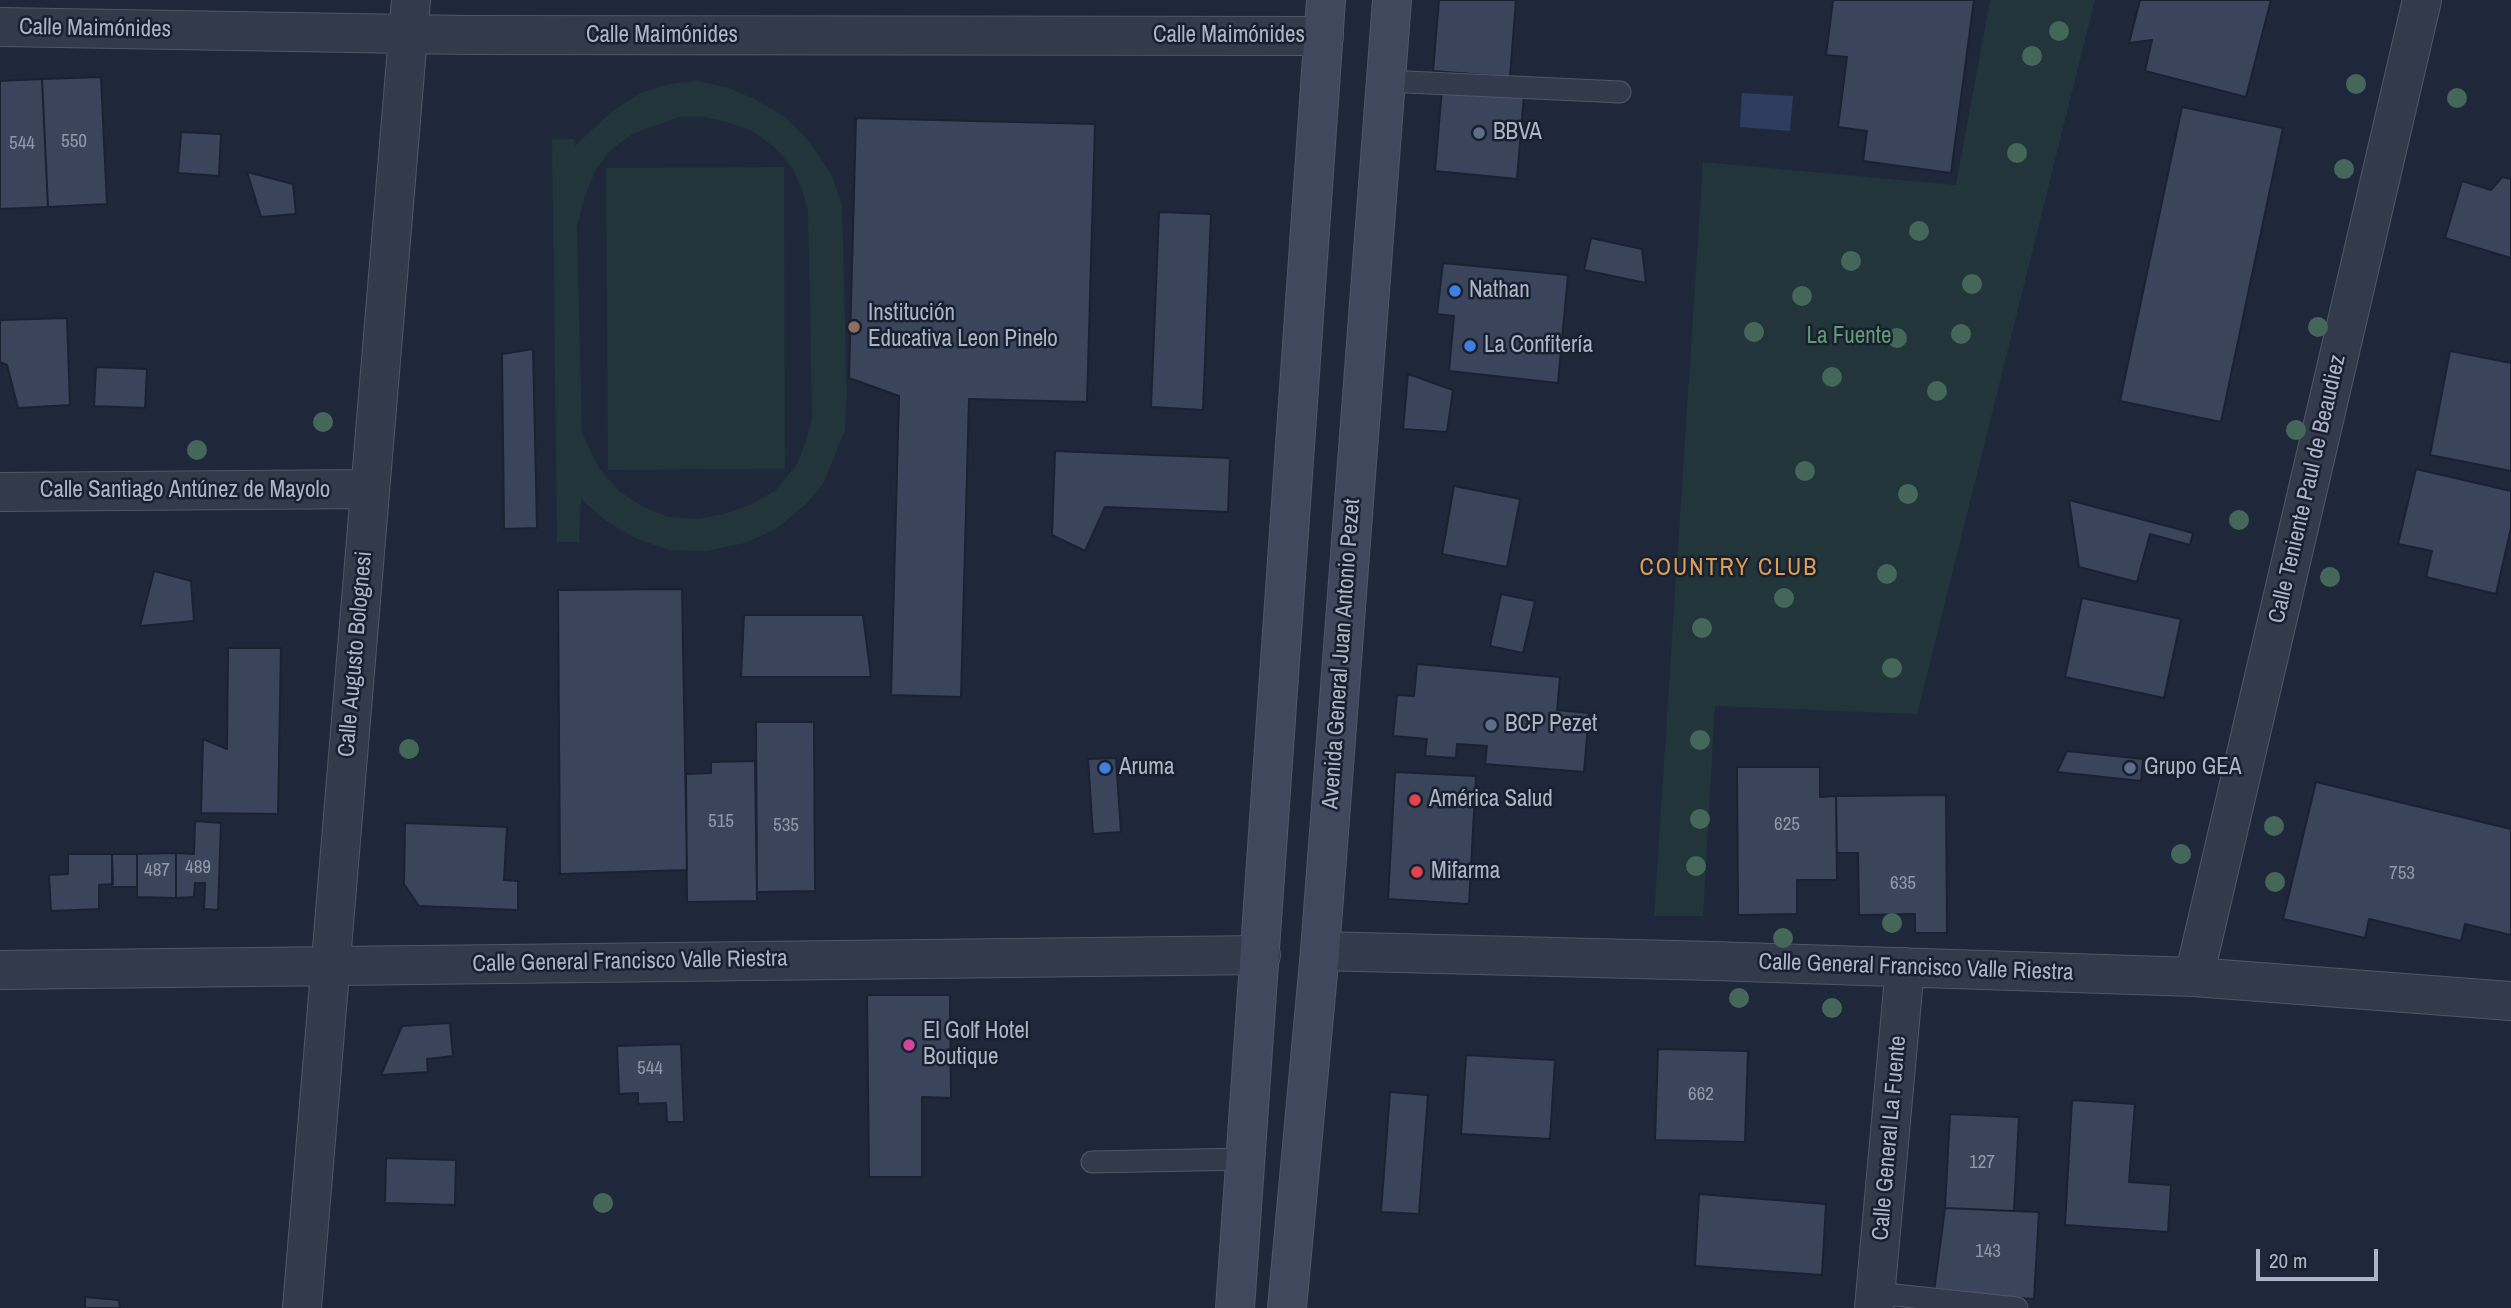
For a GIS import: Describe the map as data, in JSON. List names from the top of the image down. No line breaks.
{"streets":{"street":["Calle Maimónides","Calle Teniente Paul de Beaudiez","Calle Santiago Antúnez de Mayolo","Calle Augusto Bolognesi","Avenida General Juan Antonio Pezet","Calle General Francisco Valle Riestra","Calle General La Fuente"]},"crossings":[["Calle Maimónides","Calle Augusto Bolognesi"],["Calle Teniente Paul de Beaudiez","Calle General Francisco Valle Riestra"],["Calle Santiago Antúnez de Mayolo","Calle Augusto Bolognesi"],["Calle Augusto Bolognesi","Calle General Francisco Valle Riestra"],["Avenida General Juan Antonio Pezet","Calle General Francisco Valle Riestra"],["Calle General Francisco Valle Riestra","Calle General La Fuente"]],"districts":["COUNTRY CLUB"],"parks":["La Fuente"],"places":["BBVA","Nathan","Institución Educativa Leon Pinelo","La Confitería","BCP Pezet","Aruma","Grupo GEA","América Salud","Mifarma","El Golf Hotel Boutique"],"house_numbers":["550","544","515","625","535","489","487","753","635","544","662","127","143"],"scale_bar":"20 m"}
